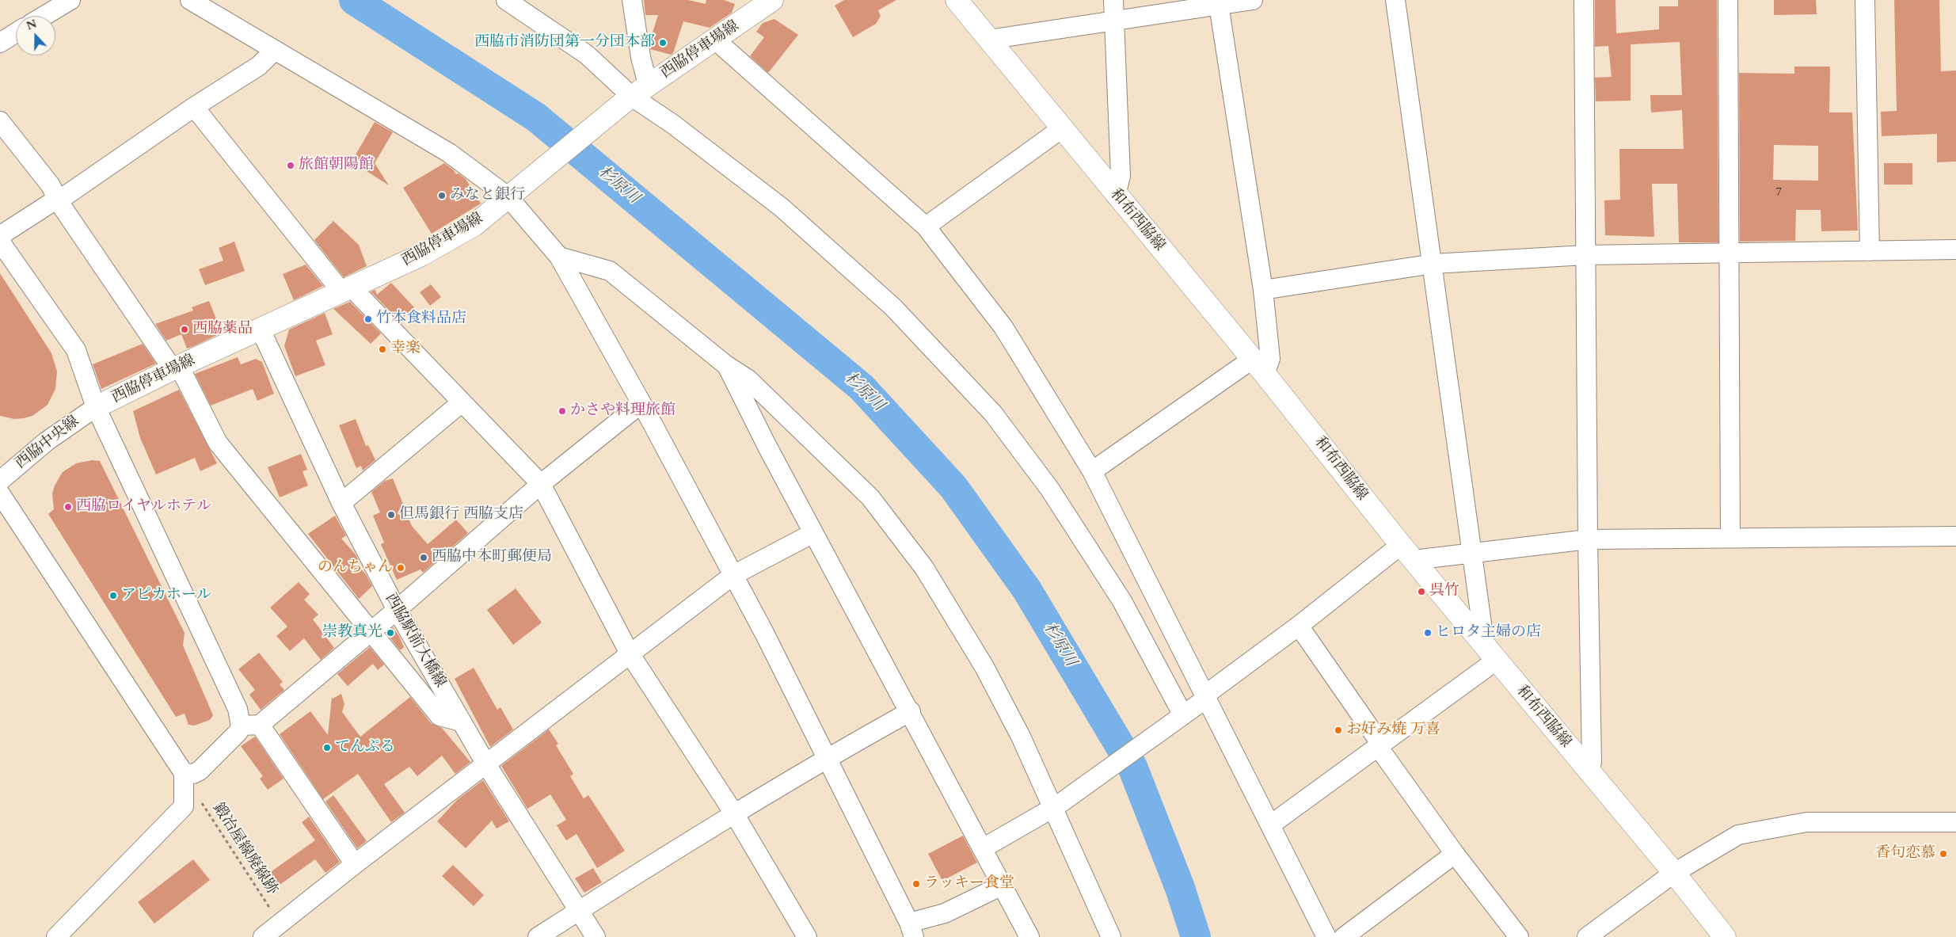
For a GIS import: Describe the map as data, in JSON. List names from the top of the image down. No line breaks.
{"streets":{"main road":["西脇停車場線","和布西脇線"],"street":["西脇中央線","西脇駅前大橋線"],"path":["鍛冶屋線廃線跡"]},"crossings":[["西脇停車場線","西脇中央線"],["西脇停車場線","西脇駅前大橋線"]],"water":["杉原川"],"places":["西脇市消防団第一分団本部","旅館朝陽館","みなと銀行","竹本食料品店","西脇薬品","幸楽","かさや料理旅館","西脇ロイヤルホテル","但馬銀行 西脇支店","西脇中本町郵便局","のんちゃん","呉竹","アピカホール","崇教真光","ヒロタ主婦の店","お好み焼 万喜","てんぷる","香句恋慕","ラッキー食堂"],"house_numbers":["7"],"north":"top"}
